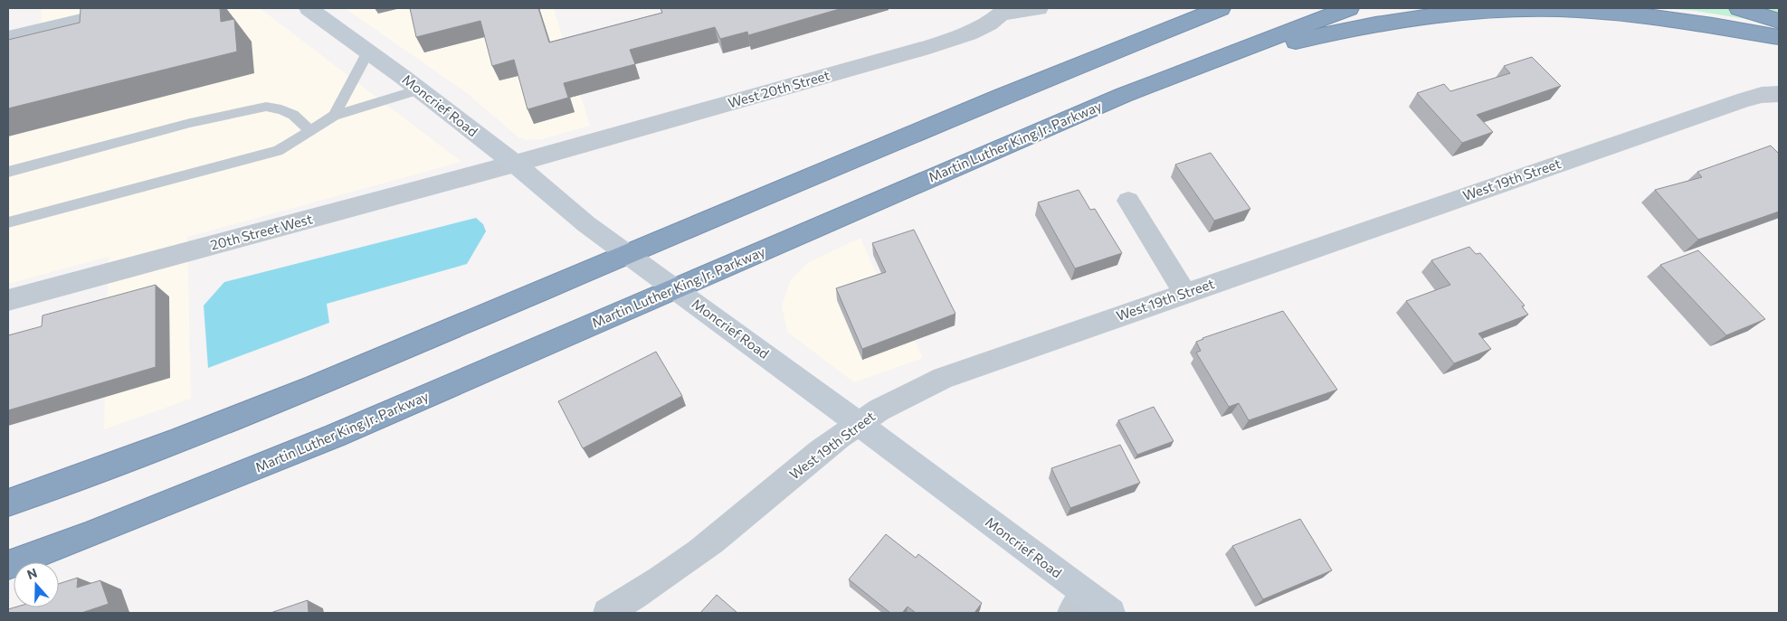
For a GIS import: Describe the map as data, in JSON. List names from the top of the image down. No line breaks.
{"streets":{"highway":["Martin Luther King Jr. Parkway"],"main road":["Moncrief Road"],"street":["West 20th Street","West 19th Street","20th Street West"]},"crossings":[["West 20th Street","Moncrief Road"],["West 20th Street","20th Street West"],["Moncrief Road","Martin Luther King Jr. Parkway"],["Moncrief Road","West 19th Street"],["Moncrief Road","20th Street West"]],"north":"top"}
